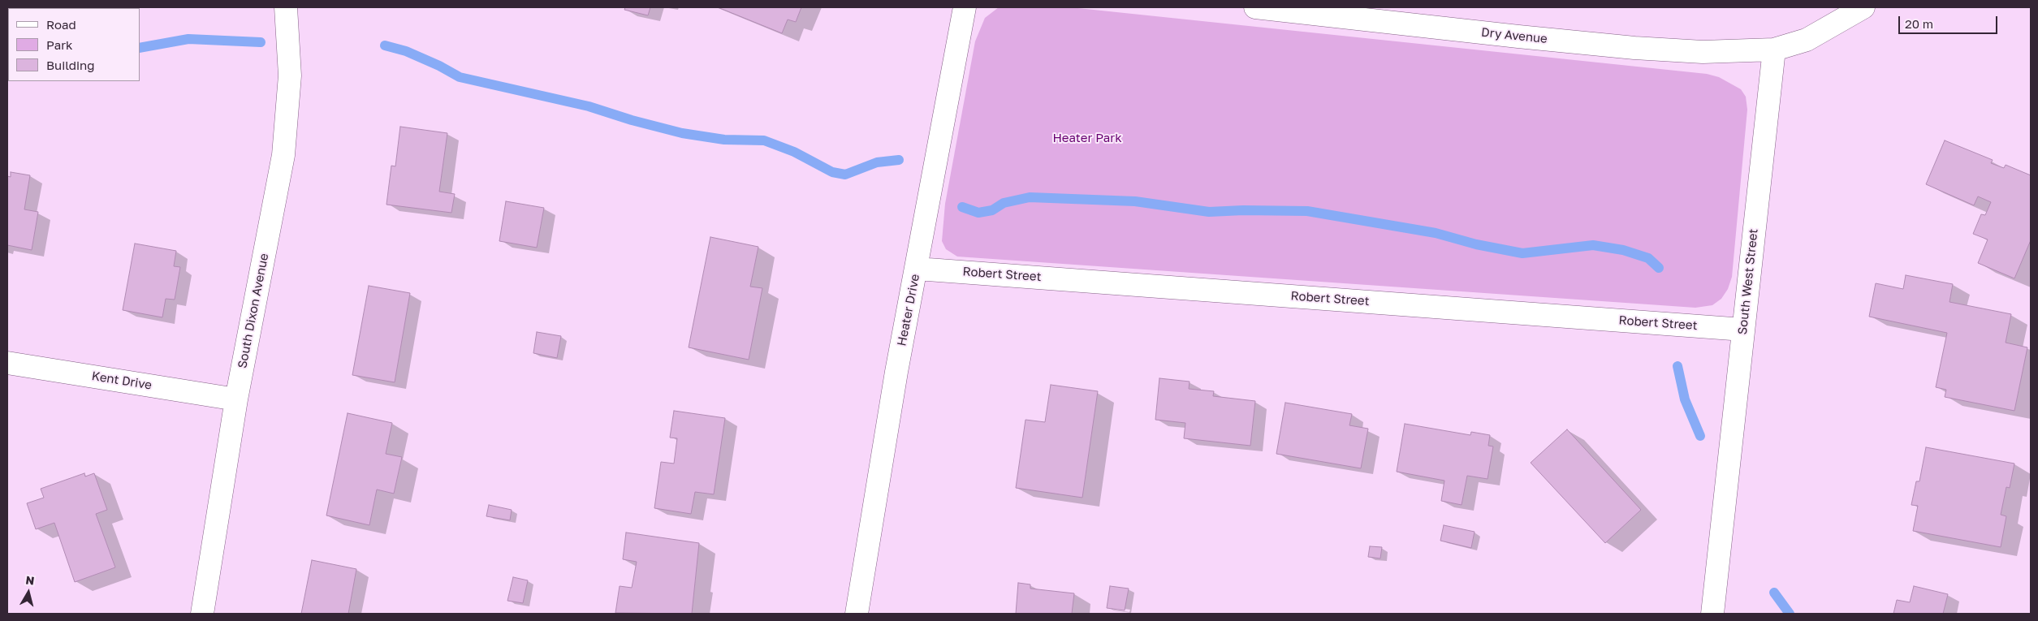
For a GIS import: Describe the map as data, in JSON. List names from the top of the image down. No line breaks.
{"streets":{"street":["Dry Avenue","Robert Street","South West Street","Heater Drive","South Dixon Avenue","Kent Drive"]},"crossings":[["Dry Avenue","South West Street"],["Robert Street","South West Street"],["Robert Street","Heater Drive"],["South Dixon Avenue","Kent Drive"]],"parks":["Heater Park"],"legend":["Road","Park","Building"],"scale_bar":"20 m","north":"top"}
